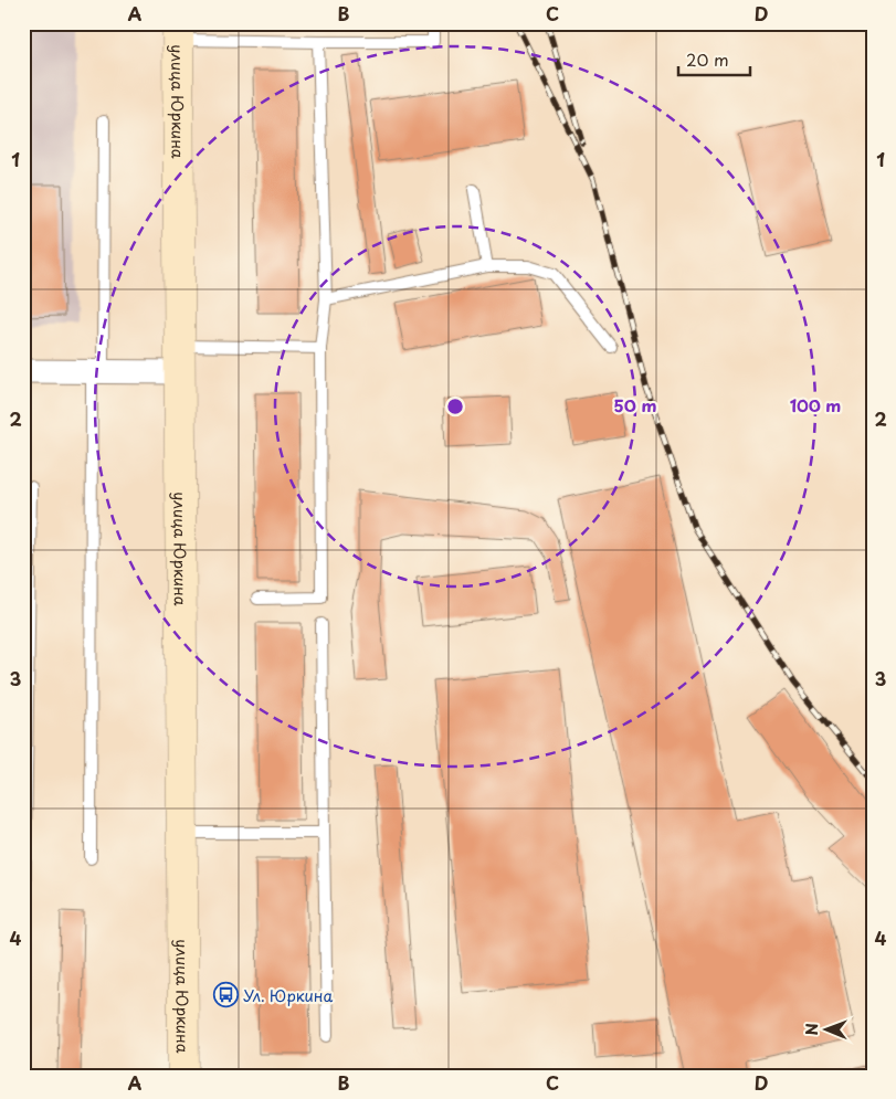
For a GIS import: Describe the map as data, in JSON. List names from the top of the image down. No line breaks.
{"streets":{"main road":["улица Юркина"]},"places":{"bus stop":["Ул. Юркина"]},"scale_bar":"20 m","north":"left","grid":{"columns":["A","B","C","D"],"rows":["1","2","3","4"]},"rings":["50 m","100 m"]}
